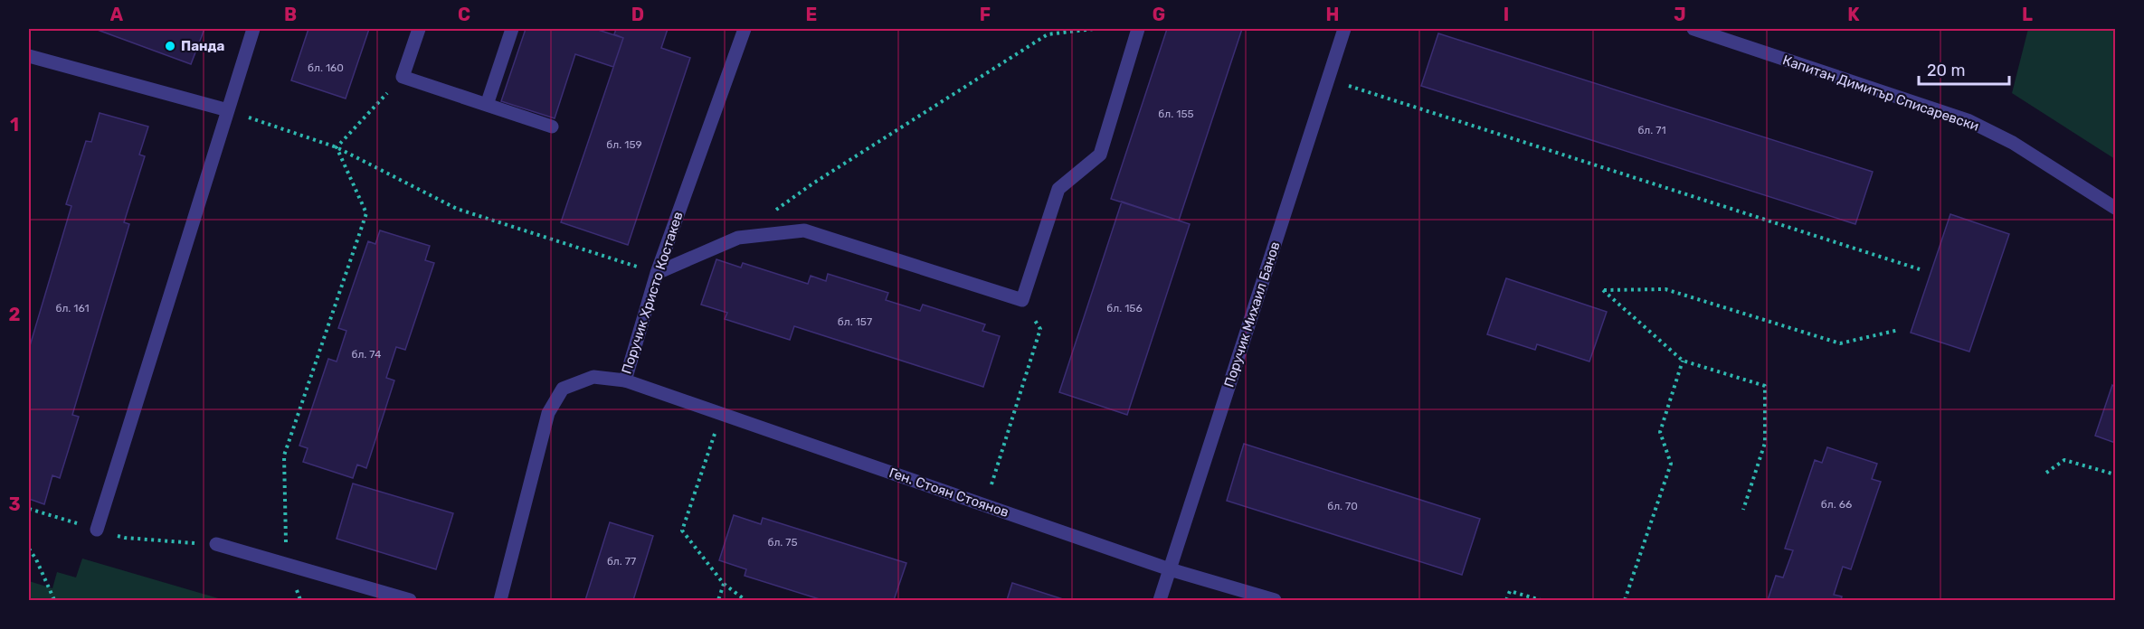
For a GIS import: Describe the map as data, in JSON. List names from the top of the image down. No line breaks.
{"streets":{"street":["Капитан Димитър Списаревски","Поручик Христо Костакев","Поручик Михаил Банов","Ген. Стоян Стоянов"]},"crossings":[["Поручик Христо Костакев","Ген. Стоян Стоянов"],["Поручик Михаил Банов","Ген. Стоян Стоянов"]],"places":["Панда"],"house_numbers":["бл. 160","бл. 155","бл. 71","бл. 159","бл. 161","бл. 156","бл. 157","бл. 74","бл. 66","бл. 70","бл. 75","бл. 77"],"scale_bar":"20 m","grid":{"columns":["A","B","C","D","E","F","G","H","I","J","K","L"],"rows":["1","2","3"]}}
